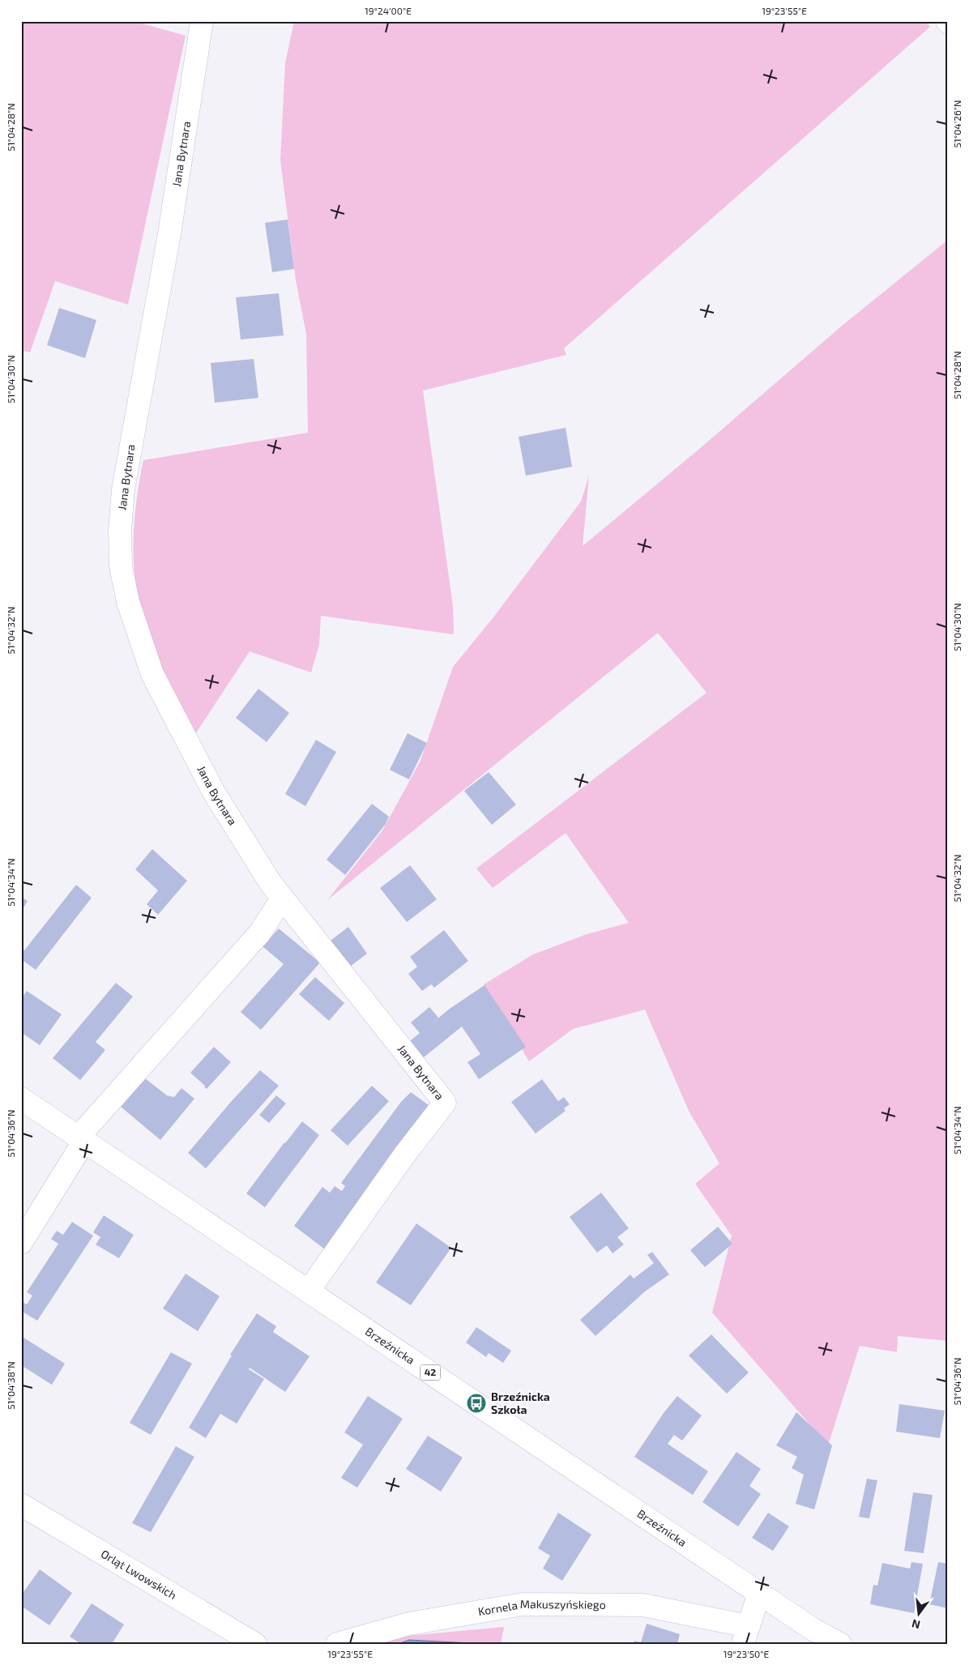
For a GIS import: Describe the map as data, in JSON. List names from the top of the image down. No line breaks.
{"streets":{"street":["Jana Bytnara","Brzeźnicka","42","Orląt Lwowskich","Kornela Makuszyńskiego"]},"crossings":[["Jana Bytnara","Brzeźnicka"]],"places":{"bus stop":["Brzeźnicka Szkoła"]},"north":"bottom","coordinates":["19°24'00\"E","19°23'55\"E","51°04'26\"N","51°04'28\"N","51°04'30\"N","51°04'32\"N","51°04'34\"N","51°04'36\"N","51°04'38\"N","19°23'50\"E"]}
